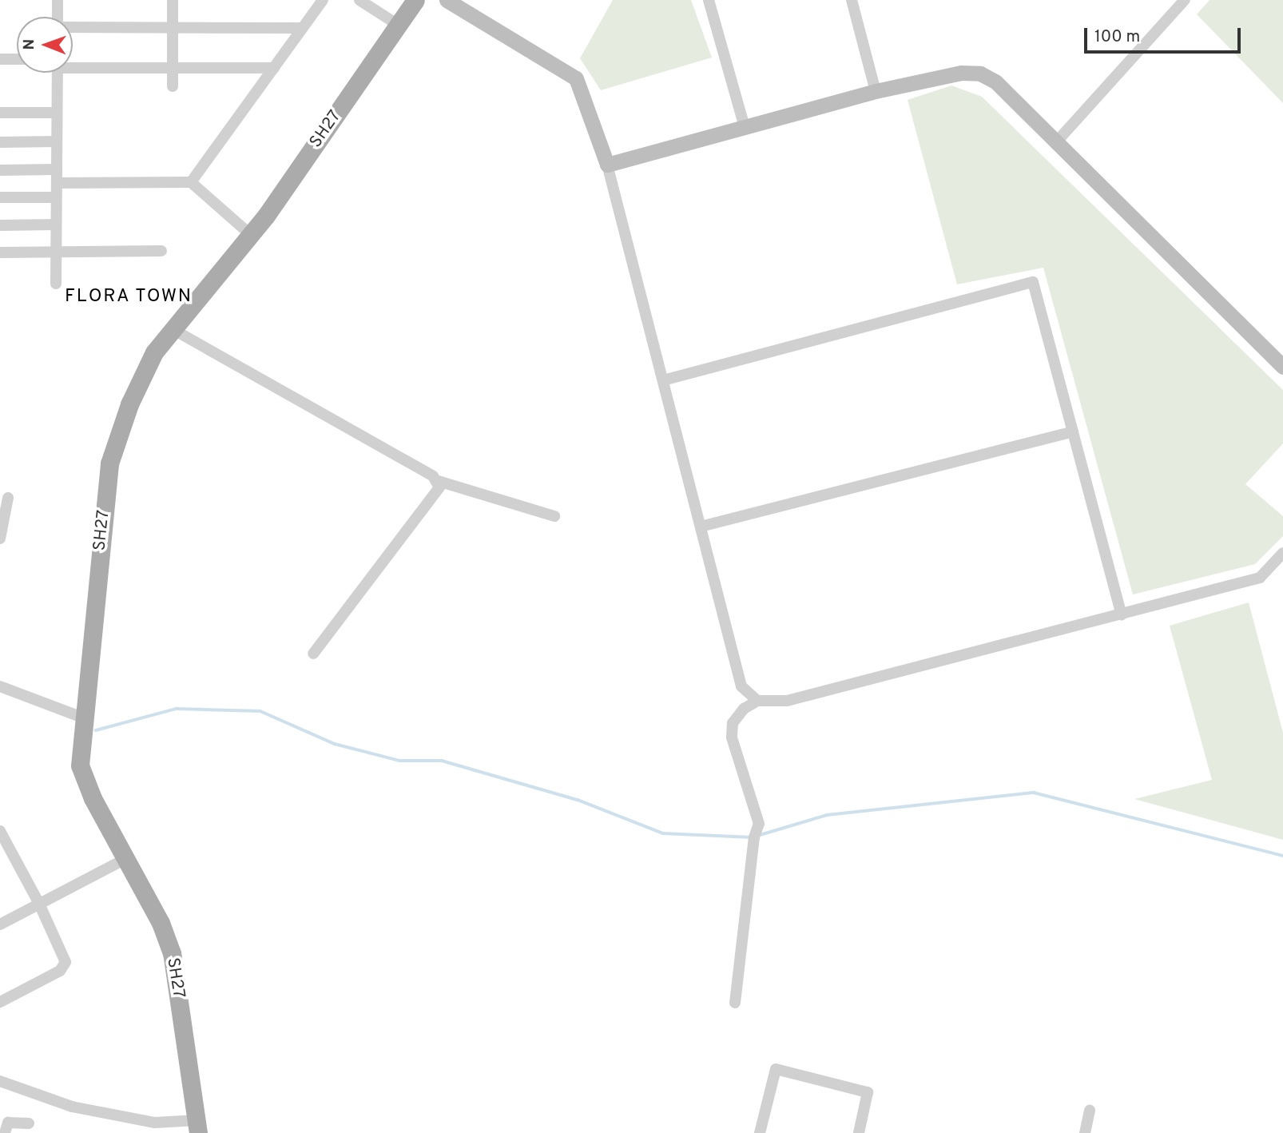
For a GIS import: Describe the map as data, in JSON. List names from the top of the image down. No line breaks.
{"streets":{"main road":["SH27"]},"districts":["FLORA TOWN"],"scale_bar":"100 m","north":"left"}
